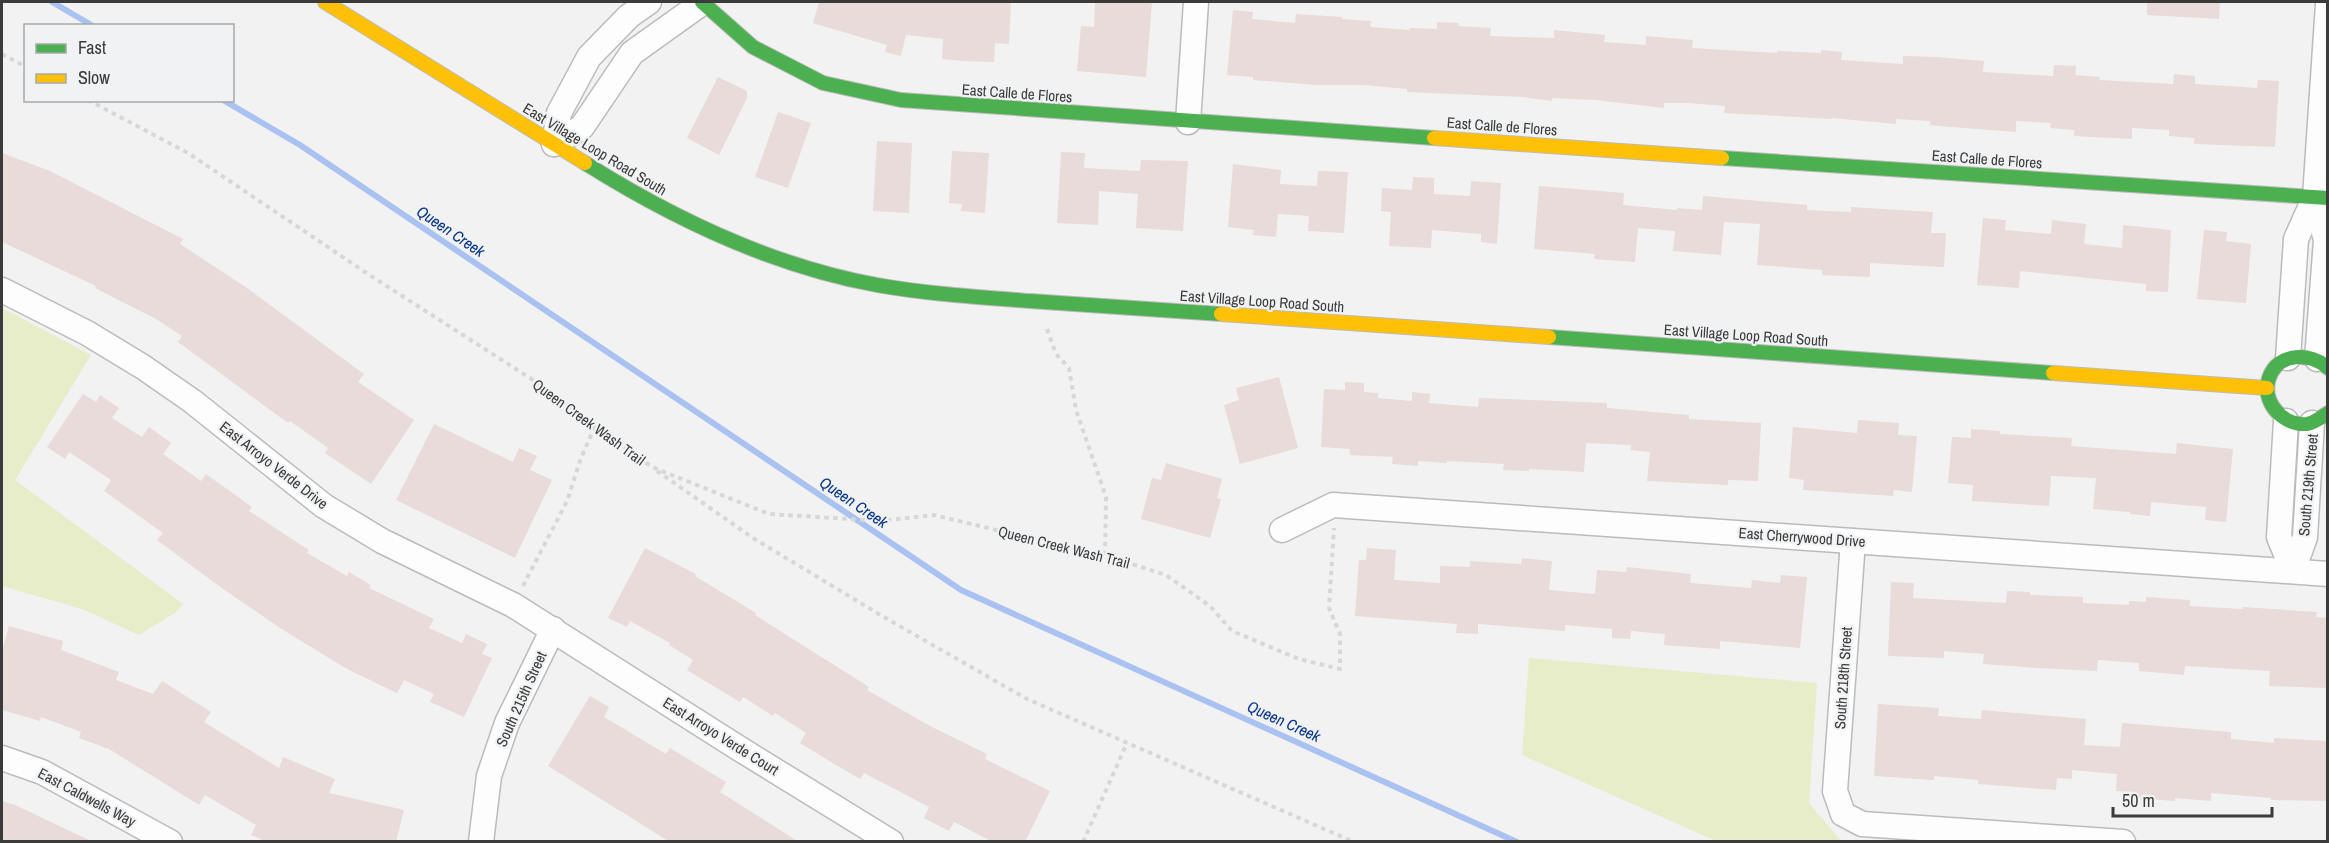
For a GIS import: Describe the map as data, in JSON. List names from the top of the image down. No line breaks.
{"streets":{"street":["East Calle de Flores","East Village Loop Road South","East Arroyo Verde Drive","South 219th Street","East Cherrywood Drive","South 218th Street","South 215th Street","East Arroyo Verde Court","East Caldwells Way"],"path":["Queen Creek Wash Trail"]},"crossings":[["Queen Creek Wash Trail","East Cherrywood Drive"],["East Arroyo Verde Drive","South 215th Street"],["East Arroyo Verde Drive","East Arroyo Verde Court"],["South 219th Street","East Cherrywood Drive"],["East Cherrywood Drive","South 218th Street"],["South 215th Street","East Arroyo Verde Court"]],"water":["Queen Creek"],"legend":["Fast","Slow"],"scale_bar":"50 m"}
